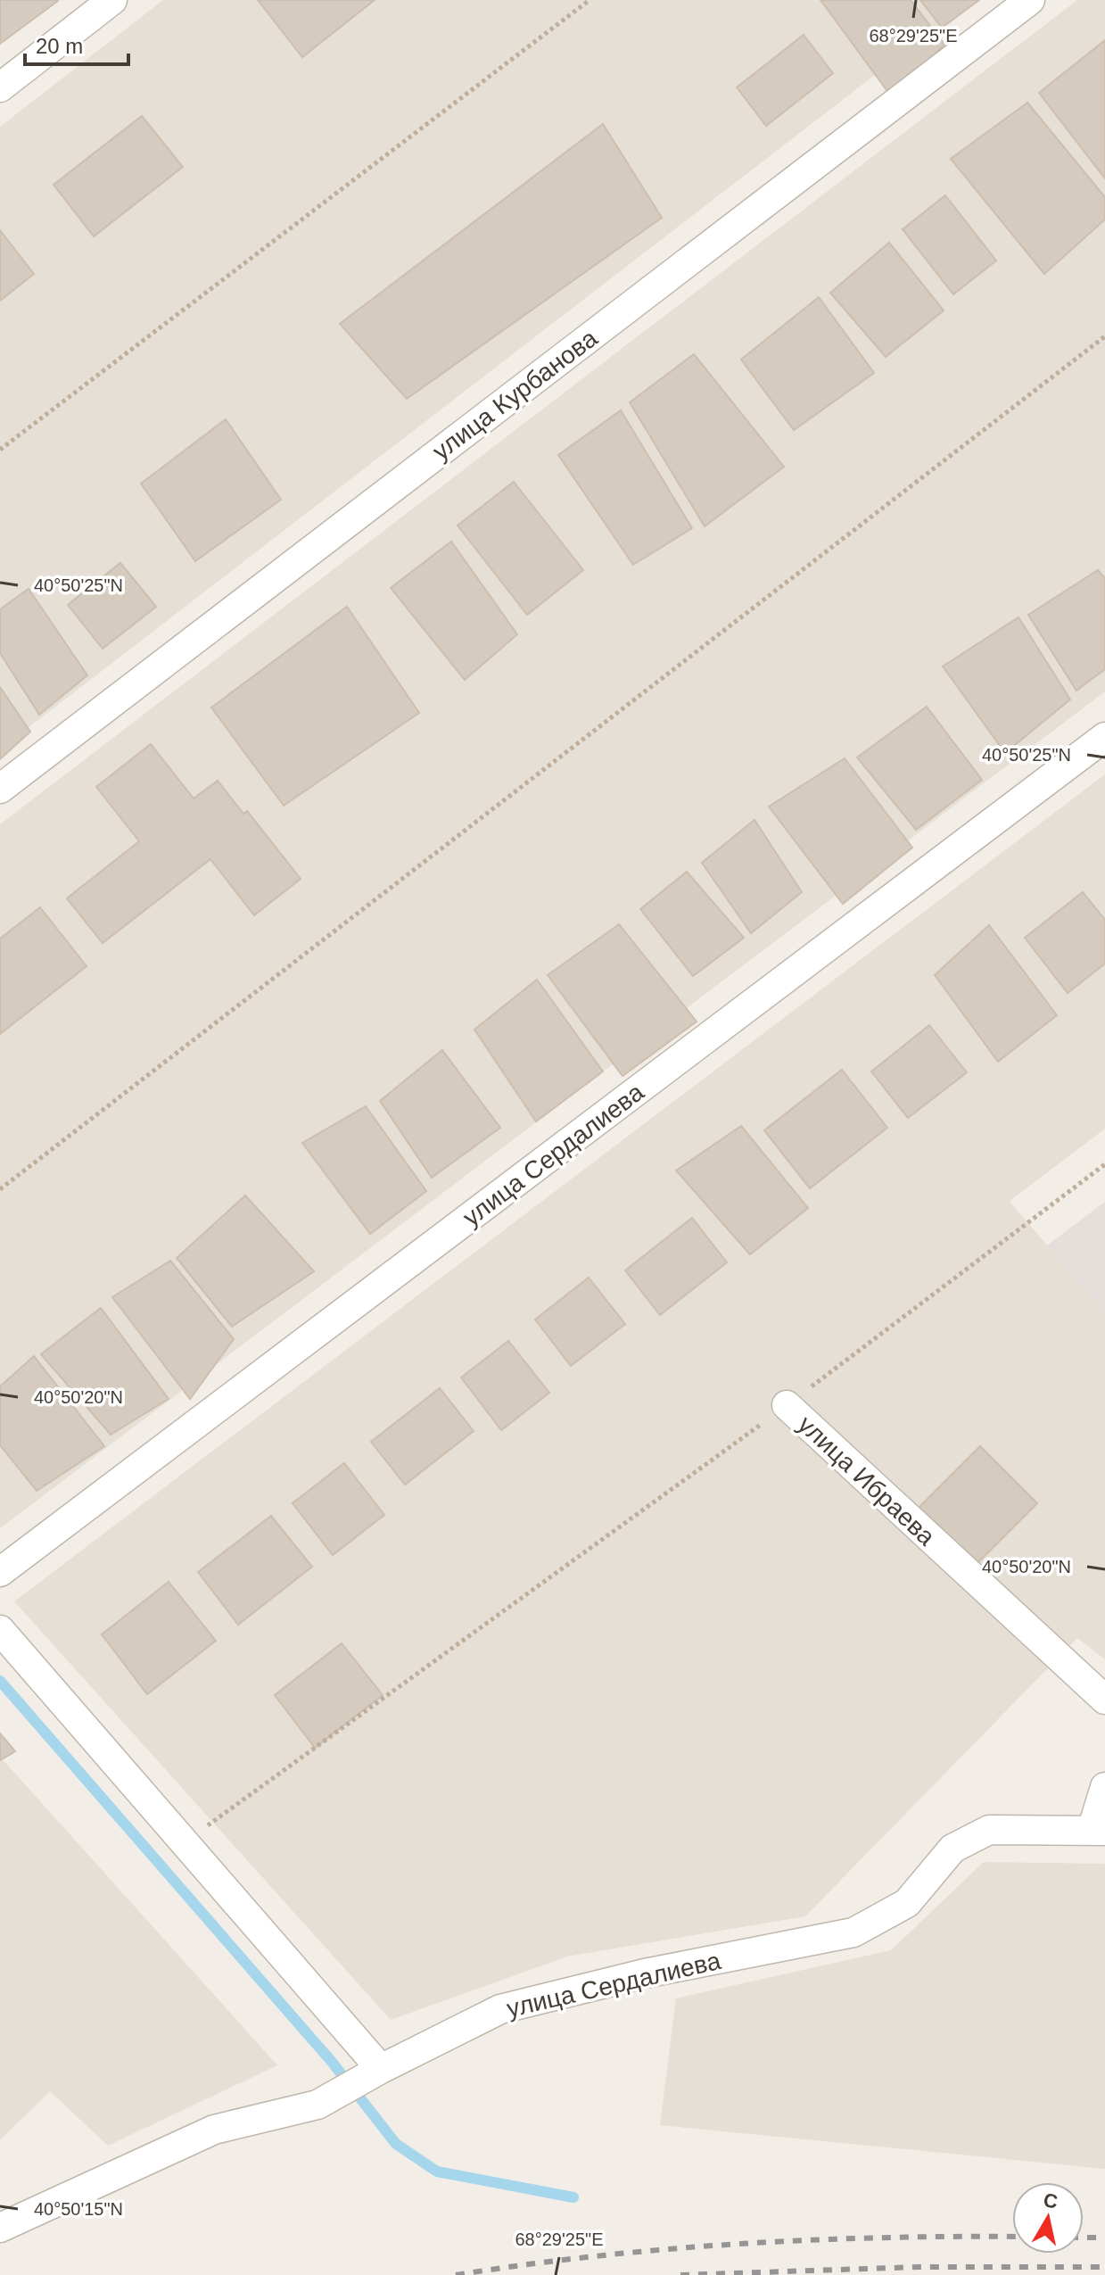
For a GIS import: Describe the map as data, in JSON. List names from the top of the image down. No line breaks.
{"streets":{"street":["улица Курбанова","улица Сердалиева","улица Ибраева"]},"scale_bar":"20 m","north":"top","coordinates":["68°29'25\"E","40°50'25\"N","40°50'20\"N","40°50'15\"N"]}
